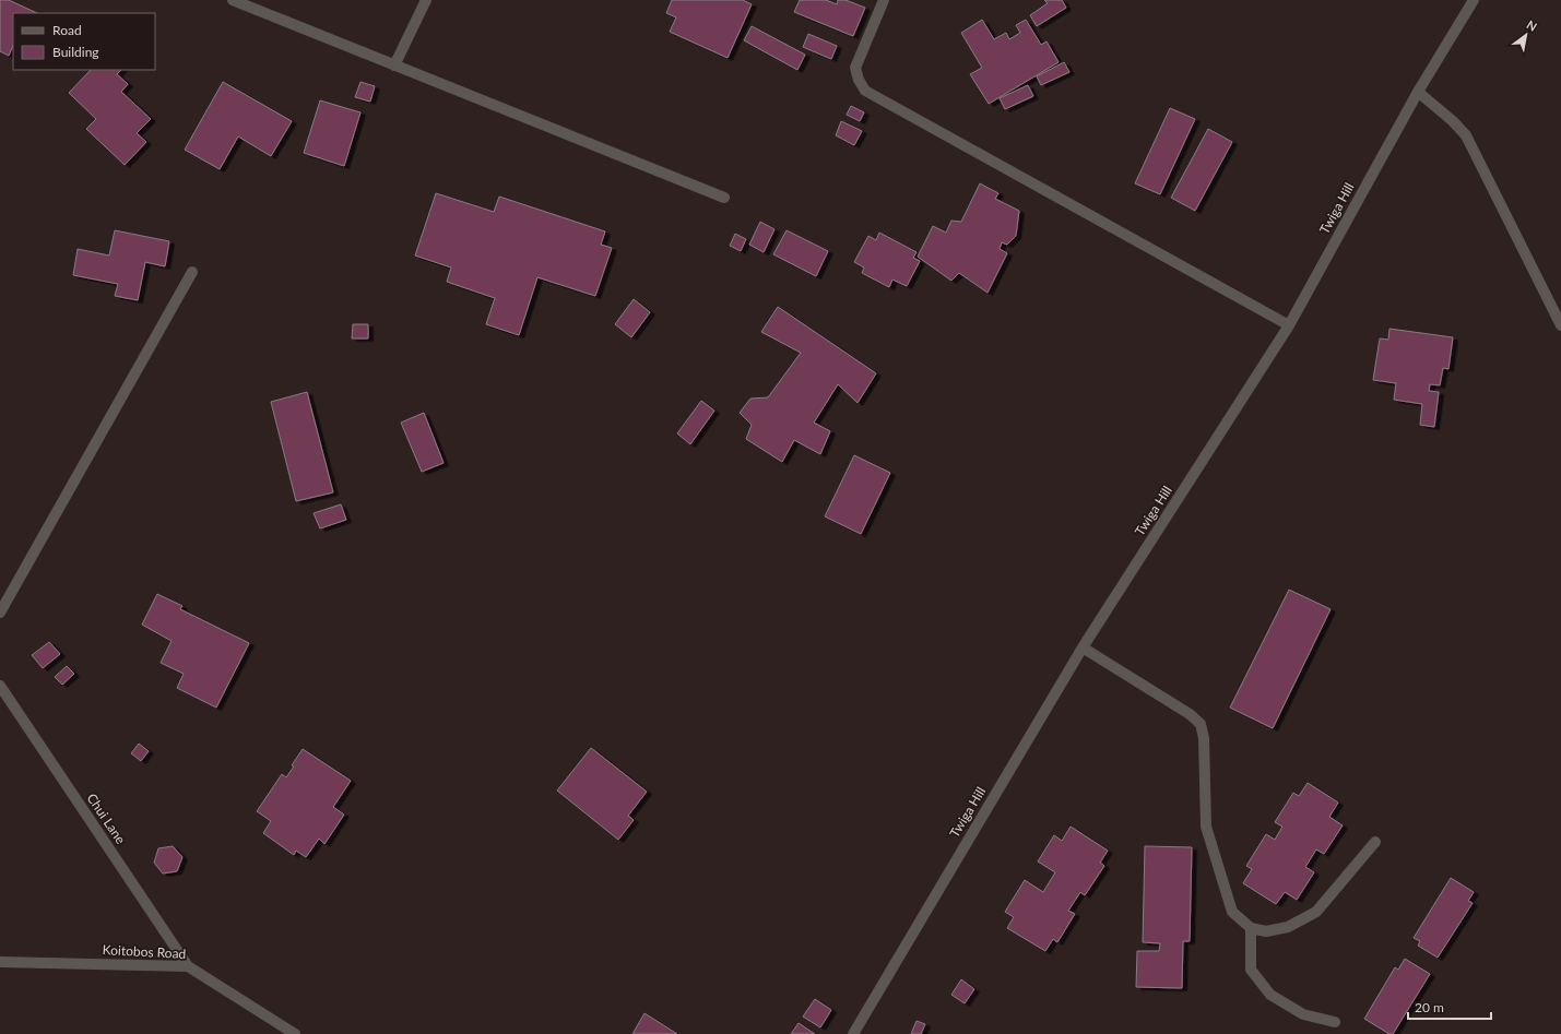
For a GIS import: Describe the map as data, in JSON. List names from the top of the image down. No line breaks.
{"streets":{"street":["Twiga Hill","Chui Lane","Koitobos Road"]},"crossings":[["Chui Lane","Koitobos Road"]],"legend":["Road","Building"],"scale_bar":"20 m","north":"top right"}
